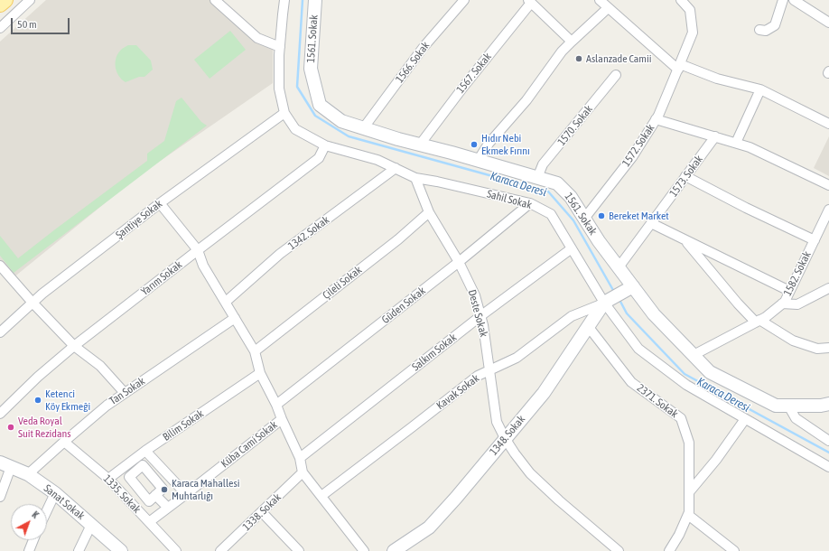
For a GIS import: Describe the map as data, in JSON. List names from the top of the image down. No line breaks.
{"streets":{"street":["1561. Sokak","1566. Sokak","1567. Sokak","1570. Sokak","1572. Sokak","1573. Sokak","Sahil Sokak","Şantiye Sokak","1342. Sokak","1582. Sokak","Yarım Sokak","Çileli Sokak","Güden Sokak","Deste Sokak","Salkım Sokak","Tan Sokak","Kavak Sokak","2371. Sokak","Bilim Sokak","1348. Sokak","Küba Cami Sokak","1335. Sokak","Sanat Sokak","1338. Sokak"]},"crossings":[["1561. Sokak","1566. Sokak"],["1561. Sokak","1567. Sokak"],["1561. Sokak","1570. Sokak"],["1561. Sokak","1572. Sokak"],["1561. Sokak","1573. Sokak"],["1561. Sokak","1582. Sokak"],["Sahil Sokak","Şantiye Sokak"],["Sahil Sokak","1342. Sokak"],["Sahil Sokak","Yarım Sokak"],["Sahil Sokak","Güden Sokak"],["Sahil Sokak","Deste Sokak"],["Sahil Sokak","Salkım Sokak"],["Sahil Sokak","Kavak Sokak"],["Sahil Sokak","1348. Sokak"],["Çileli Sokak","Deste Sokak"],["Güden Sokak","Deste Sokak"],["Deste Sokak","Salkım Sokak"],["Deste Sokak","Kavak Sokak"],["Deste Sokak","1348. Sokak"],["Tan Sokak","1335. Sokak"],["Tan Sokak","Sanat Sokak"],["Kavak Sokak","1348. Sokak"],["2371. Sokak","1348. Sokak"],["Bilim Sokak","1335. Sokak"],["Küba Cami Sokak","1335. Sokak"]],"water":["Karaca Deresi"],"places":["Aslanzade Camii","Hıdır Nebi Ekmek Fırını","Bereket Market","Ketenci Köy Ekmeği","Veda Royal Suit Rezidans","Karaca Mahallesi Muhtarlığı"],"scale_bar":"50 m","north":"top right"}
